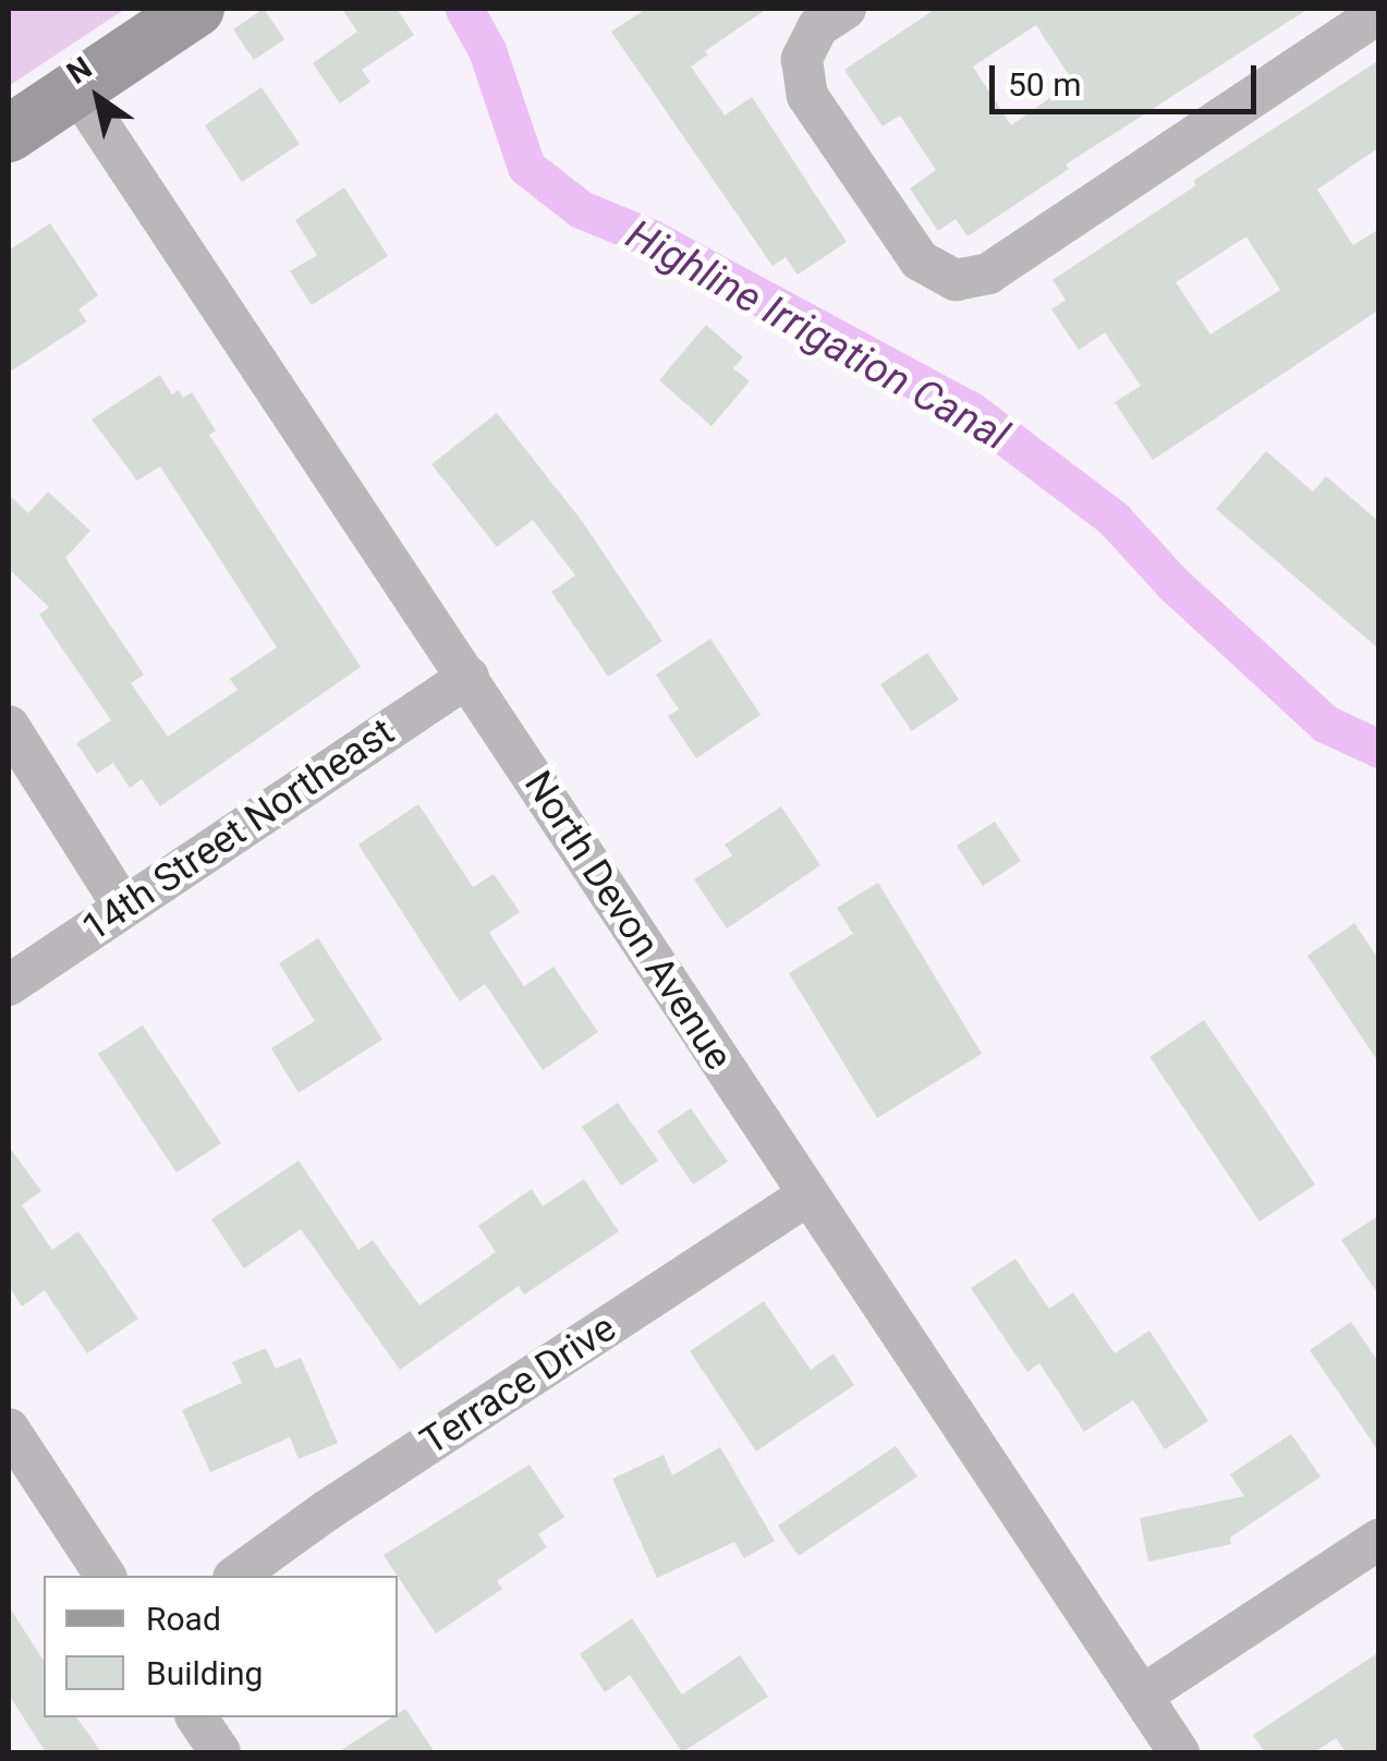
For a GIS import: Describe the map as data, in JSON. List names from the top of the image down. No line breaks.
{"streets":{"street":["14th Street Northeast","North Devon Avenue","Terrace Drive"]},"crossings":[["14th Street Northeast","North Devon Avenue"],["North Devon Avenue","Terrace Drive"]],"water":["Highline Irrigation Canal"],"legend":["Road","Building"],"scale_bar":"50 m","north":"top left"}
